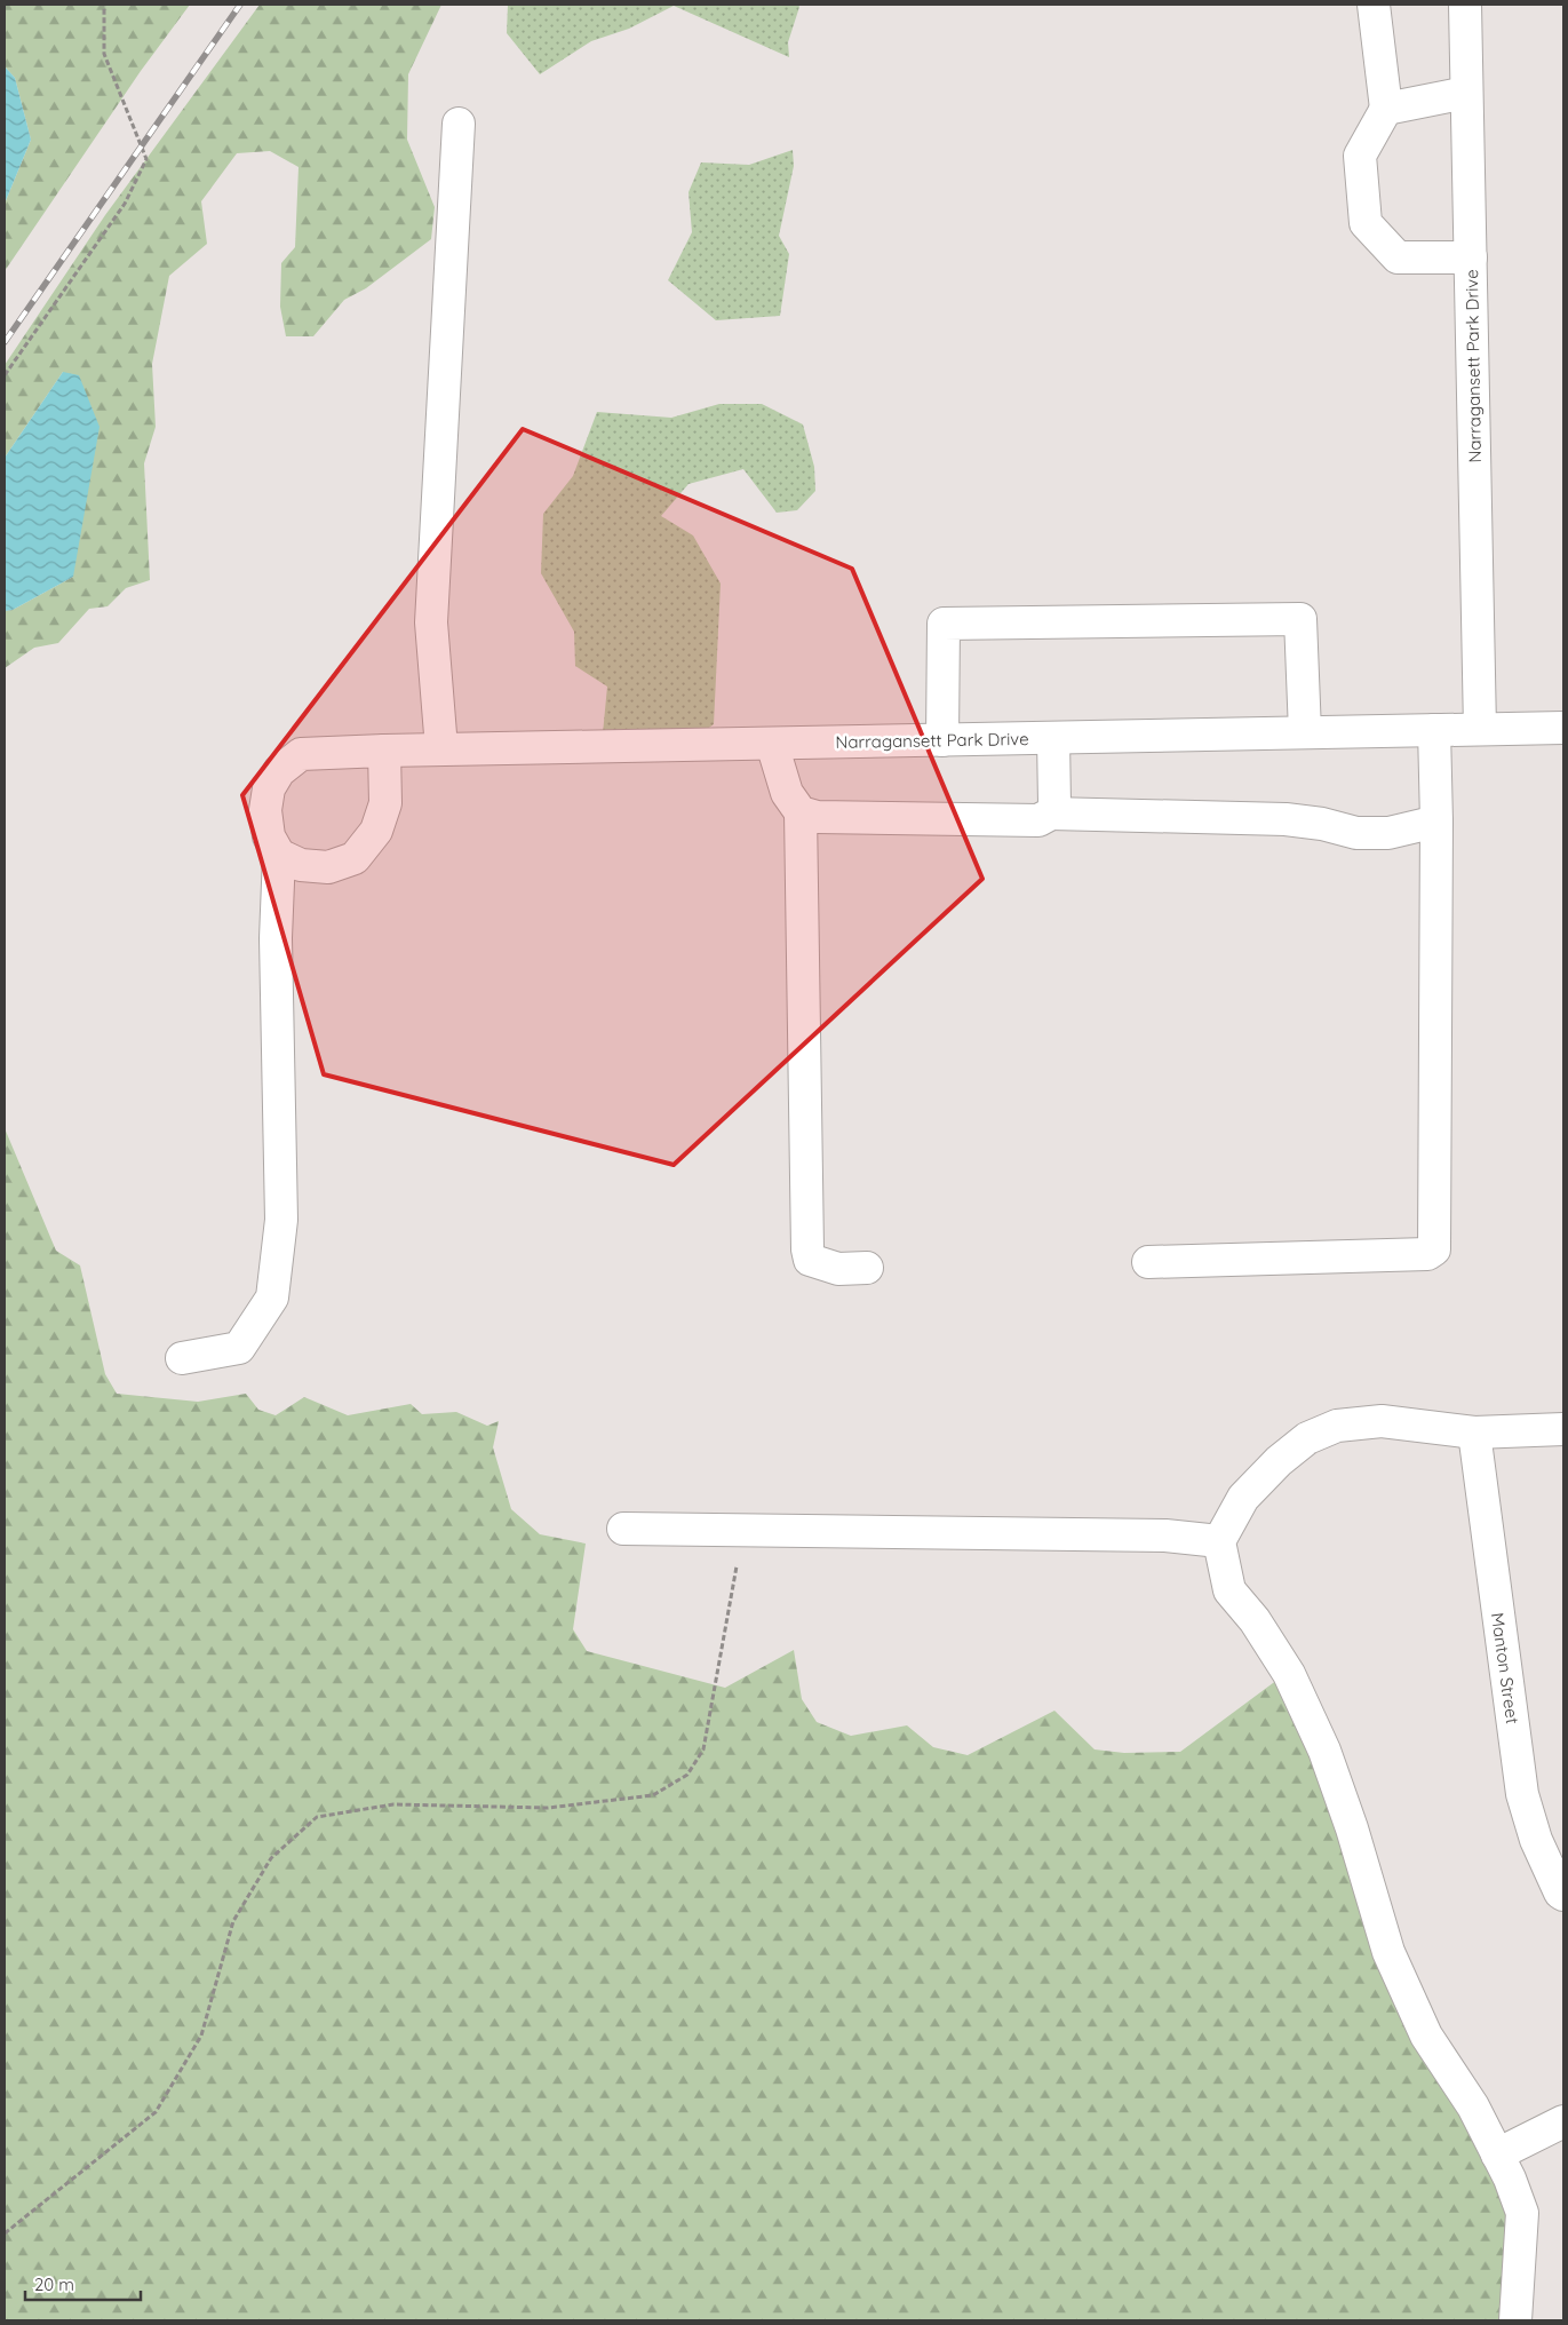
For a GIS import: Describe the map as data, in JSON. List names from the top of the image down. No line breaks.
{"streets":{"street":["Narragansett Park Drive","Manton Street"]},"scale_bar":"20 m"}
